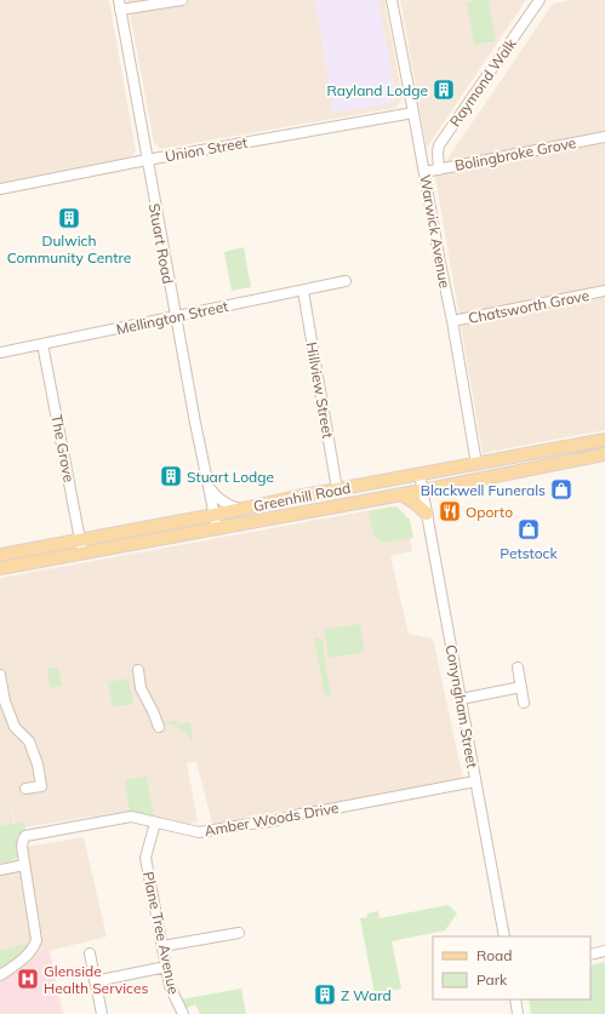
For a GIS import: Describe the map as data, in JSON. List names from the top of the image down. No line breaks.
{"streets":{"main road":["Greenhill Road"],"street":["Raymond Walk","Union Street","Bolingbroke Grove","Warwick Avenue","Stuart Road","Chatsworth Grove","Mellington Street","Hillview Street","The Grove","Conyngham Street","Amber Woods Drive","Plane Tree Avenue"]},"crossings":[["Raymond Walk","Bolingbroke Grove"],["Union Street","Warwick Avenue"],["Union Street","Stuart Road"],["Bolingbroke Grove","Warwick Avenue"],["Warwick Avenue","Chatsworth Grove"],["Warwick Avenue","Greenhill Road"],["Stuart Road","Mellington Street"],["Stuart Road","Greenhill Road"],["Mellington Street","Hillview Street"],["Mellington Street","The Grove"],["Hillview Street","Greenhill Road"],["The Grove","Greenhill Road"],["Greenhill Road","Conyngham Street"],["Conyngham Street","Amber Woods Drive"],["Amber Woods Drive","Plane Tree Avenue"]],"places":{"building":["Rayland Lodge","Dulwich Community Centre","Stuart Lodge","Z Ward"],"shop":["Blackwell Funerals","Petstock"],"restaurant":["Oporto"],"hospital":["Glenside Health Services"]},"legend":["Road","Park"]}
